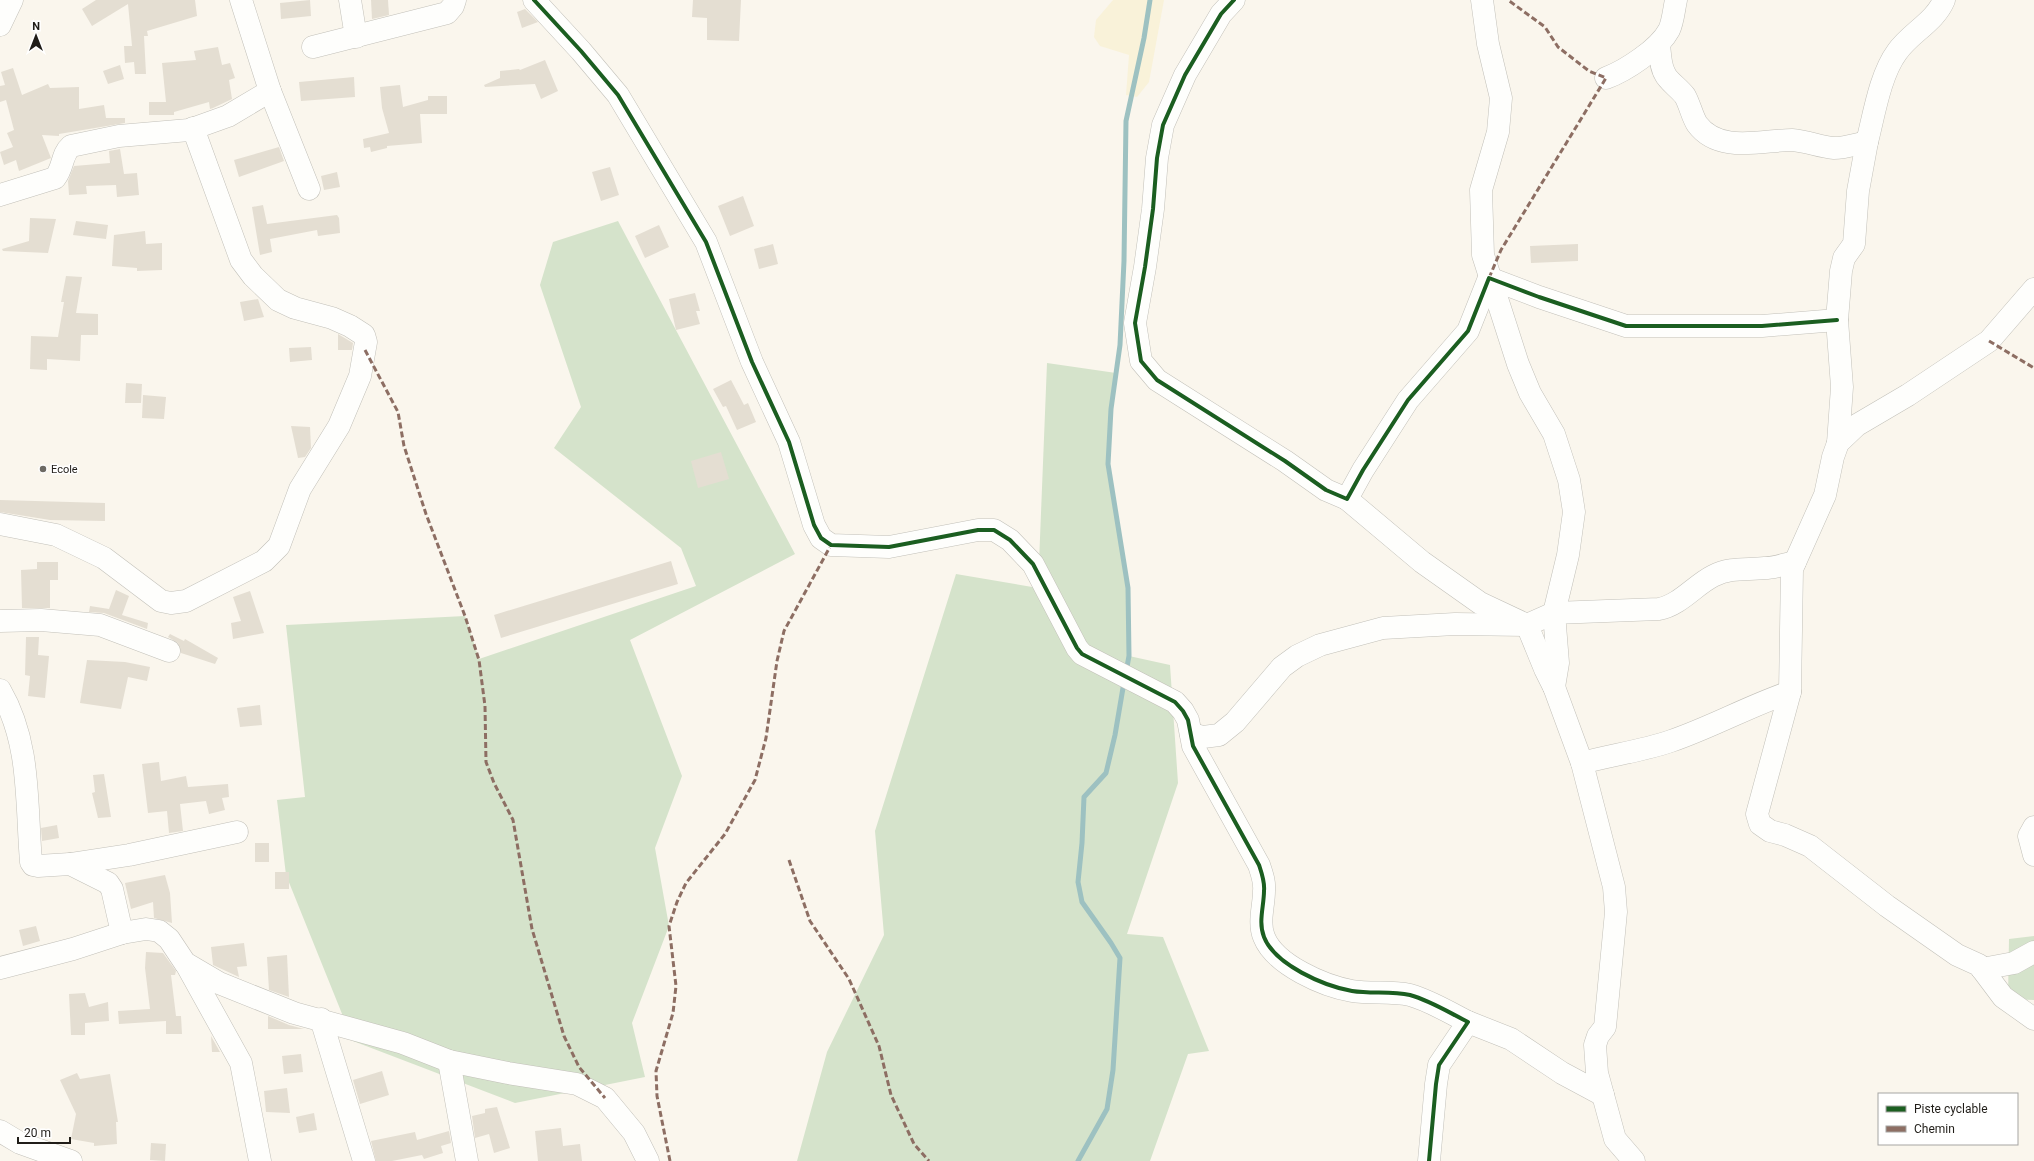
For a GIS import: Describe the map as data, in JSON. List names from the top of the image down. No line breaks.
{"places":["Ecole"],"legend":["Piste cyclable","Chemin"],"scale_bar":"20 m","north":"top"}
